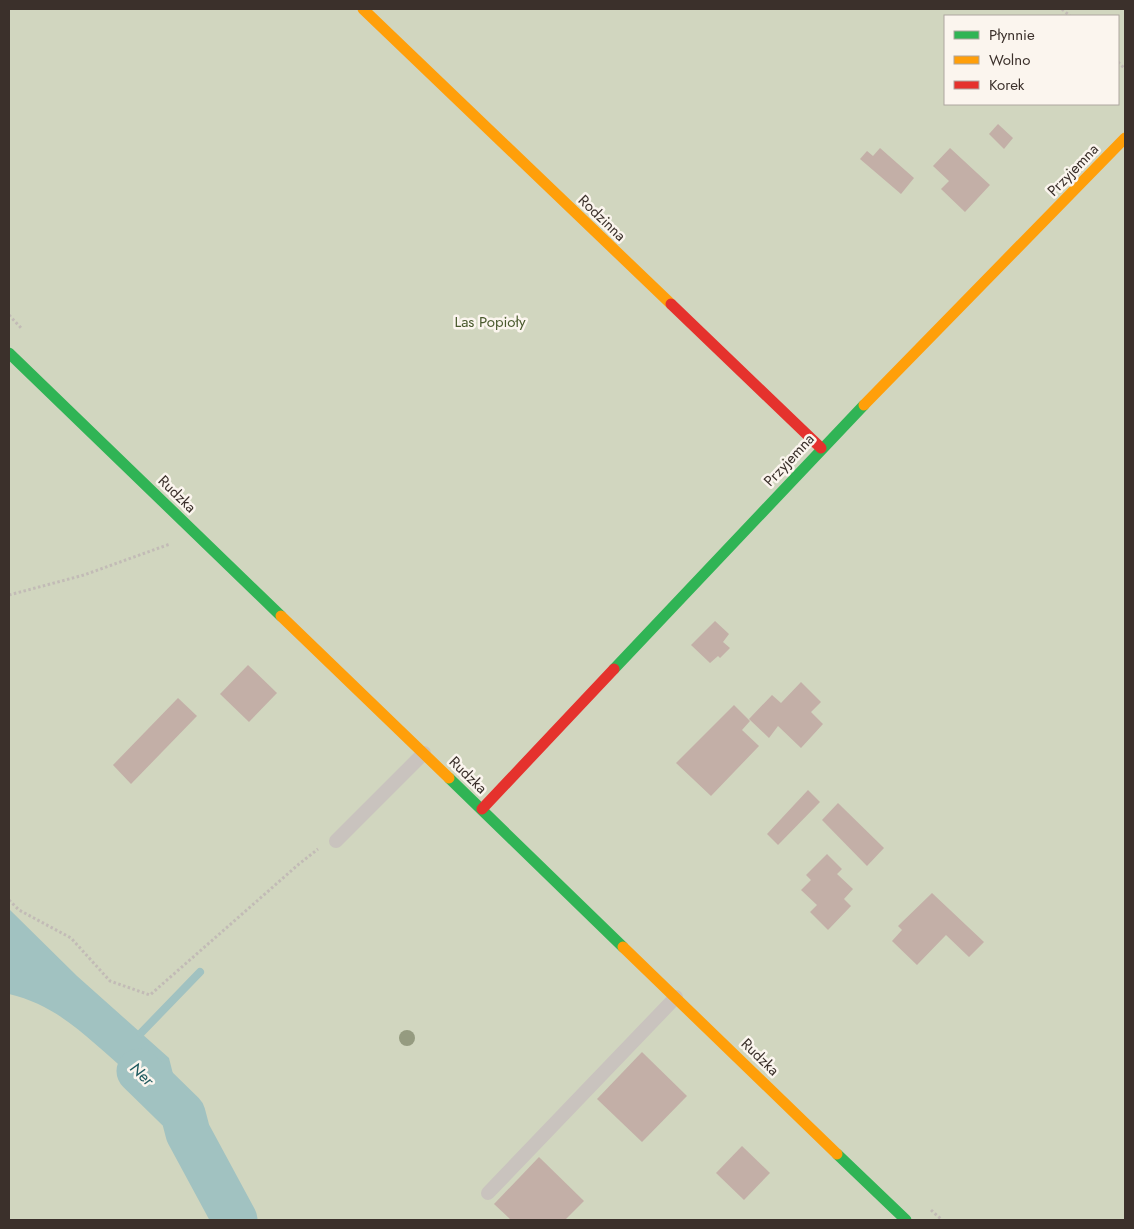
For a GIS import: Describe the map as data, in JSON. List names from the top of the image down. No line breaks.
{"streets":{"street":["Przyjemna","Rodzinna","Rudzka"]},"crossings":[["Przyjemna","Rodzinna"],["Przyjemna","Rudzka"]],"water":["Ner"],"parks":["Las Popioły"],"legend":["Płynnie","Wolno","Korek"]}
